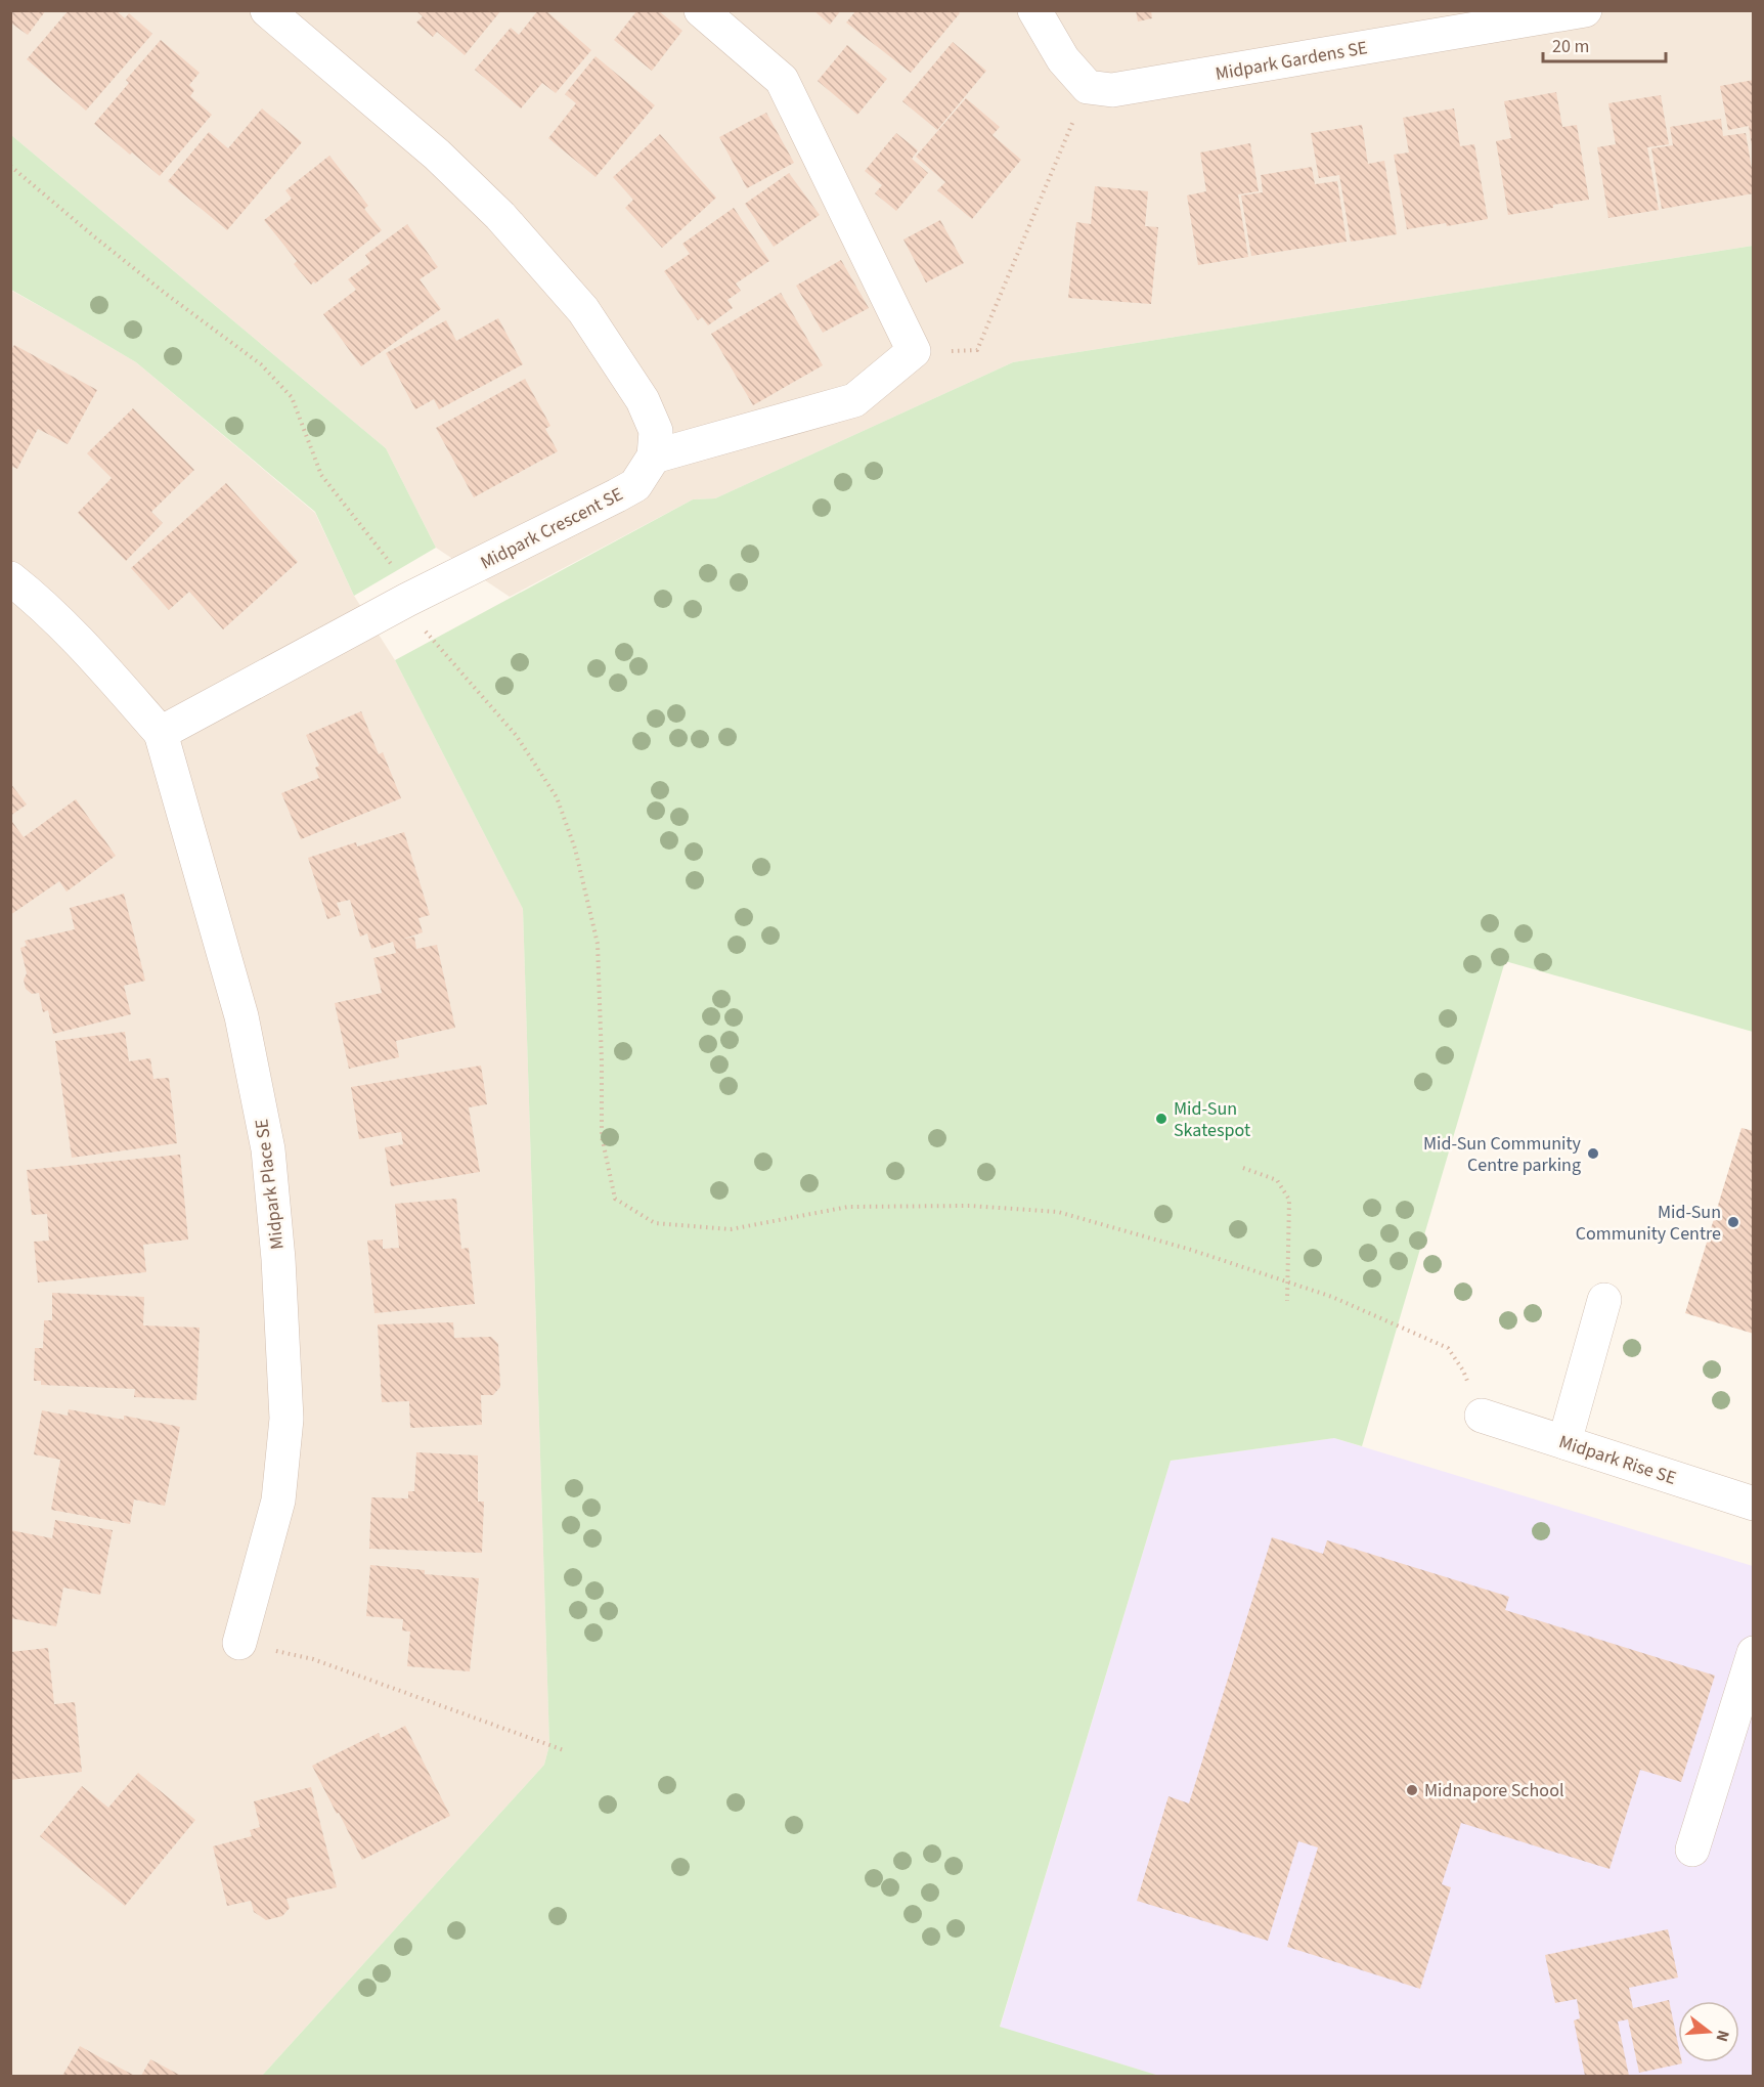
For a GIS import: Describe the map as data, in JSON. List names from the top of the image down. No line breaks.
{"streets":{"street":["Midpark Gardens SE","Midpark Crescent SE","Midpark Place SE","Midpark Rise SE"]},"crossings":[["Midpark Crescent SE","Midpark Place SE"]],"places":["Mid-Sun Skatespot","Mid-Sun Community Centre parking","Mid-Sun Community Centre","Midnapore School"],"scale_bar":"20 m","north":"right"}
